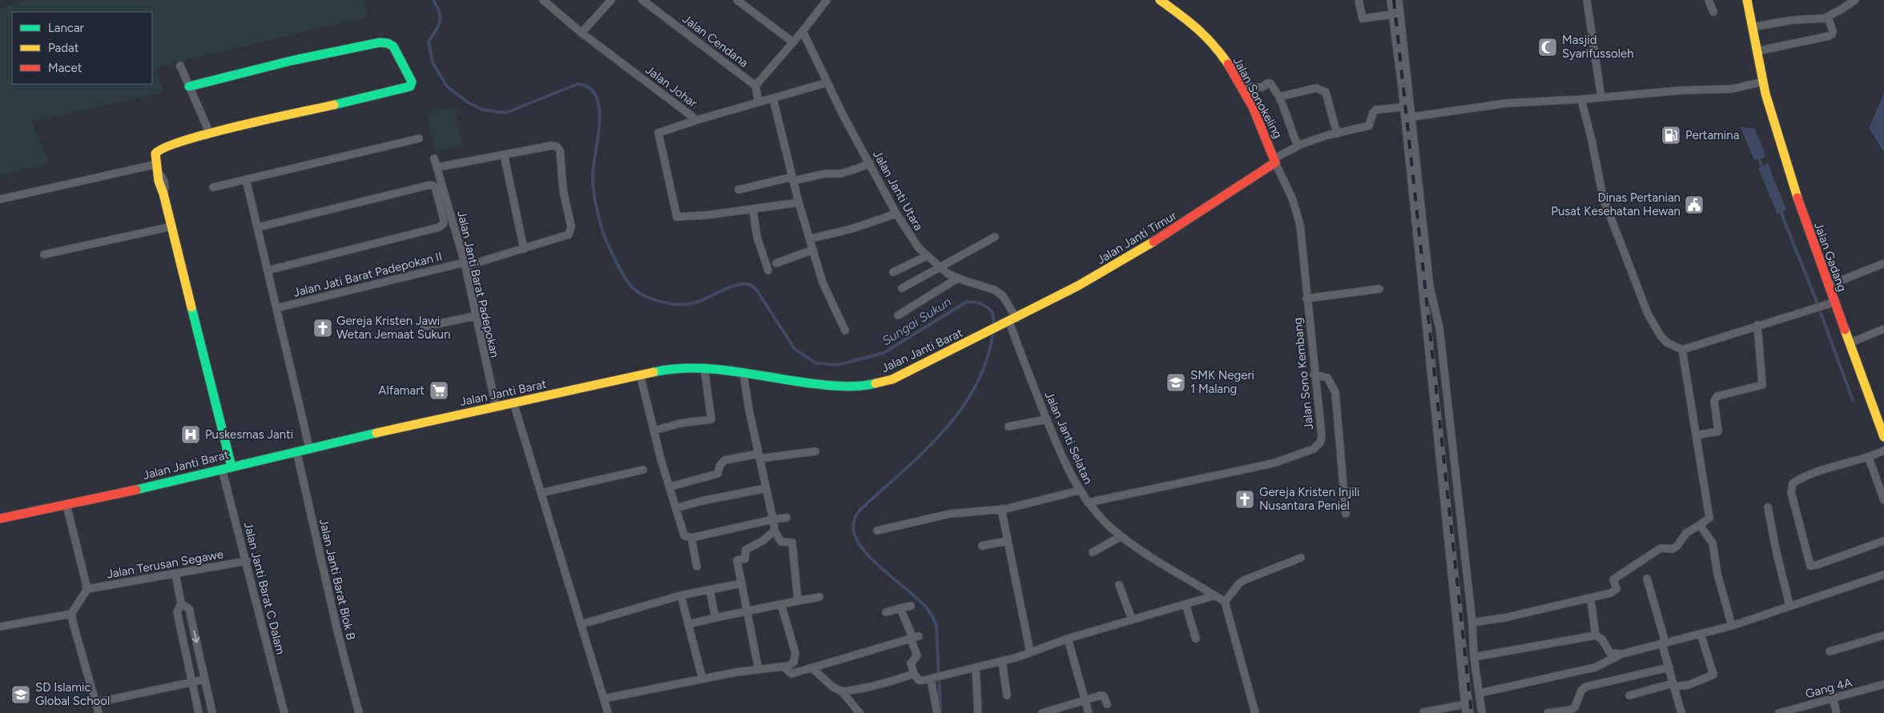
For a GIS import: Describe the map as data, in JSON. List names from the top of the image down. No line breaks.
{"streets":{"main road":["Jalan Sonokeling","Jalan Janti Timur","Jalan Gadang","Jalan Janti Barat"],"street":["Jalan Cendana","Jalan Johar","Jalan Janti Utara","Jalan Jati Barat Padepokan II","Jalan Janti Barat Padepokan","Jalan Sono Kembang","Jalan Janti Selatan","Jalan Terusan Segawe","Jalan Janti Barat Blok B","Jalan Janti Barat C Dalam","Gang 4A"]},"crossings":[["Jalan Johar","Jalan Janti Utara"],["Jalan Sonokeling","Jalan Janti Timur"],["Jalan Sonokeling","Jalan Sono Kembang"],["Jalan Janti Utara","Jalan Janti Timur"],["Jalan Janti Utara","Jalan Janti Barat"],["Jalan Janti Utara","Jalan Janti Selatan"],["Jalan Janti Timur","Jalan Janti Barat"],["Jalan Janti Timur","Jalan Sono Kembang"],["Jalan Janti Timur","Jalan Janti Selatan"],["Jalan Jati Barat Padepokan II","Jalan Janti Barat Padepokan"],["Jalan Janti Barat Padepokan","Jalan Janti Barat"],["Jalan Janti Barat","Jalan Janti Selatan"],["Jalan Janti Barat","Jalan Janti Barat Blok B"],["Jalan Janti Barat","Jalan Janti Barat C Dalam"],["Jalan Sono Kembang","Jalan Janti Selatan"],["Jalan Terusan Segawe","Jalan Janti Barat C Dalam"]],"water":["Sungai Sukun"],"places":{"mosque":["Masjid Syarifussoleh"],"fuel station":["Pertamina"],"public building":["Dinas Pertanian Pusat Kesehatan Hewan"],"church":["Gereja Kristen Jawi Wetan Jemaat Sukun","Gereja Kristen Injili Nusantara Peniel"],"school or university":["SMK Negeri 1 Malang","SD Islamic Global School"],"supermarket":["Alfamart"],"hospital":["Puskesmas Janti"]},"legend":["Lancar","Padat","Macet"]}
